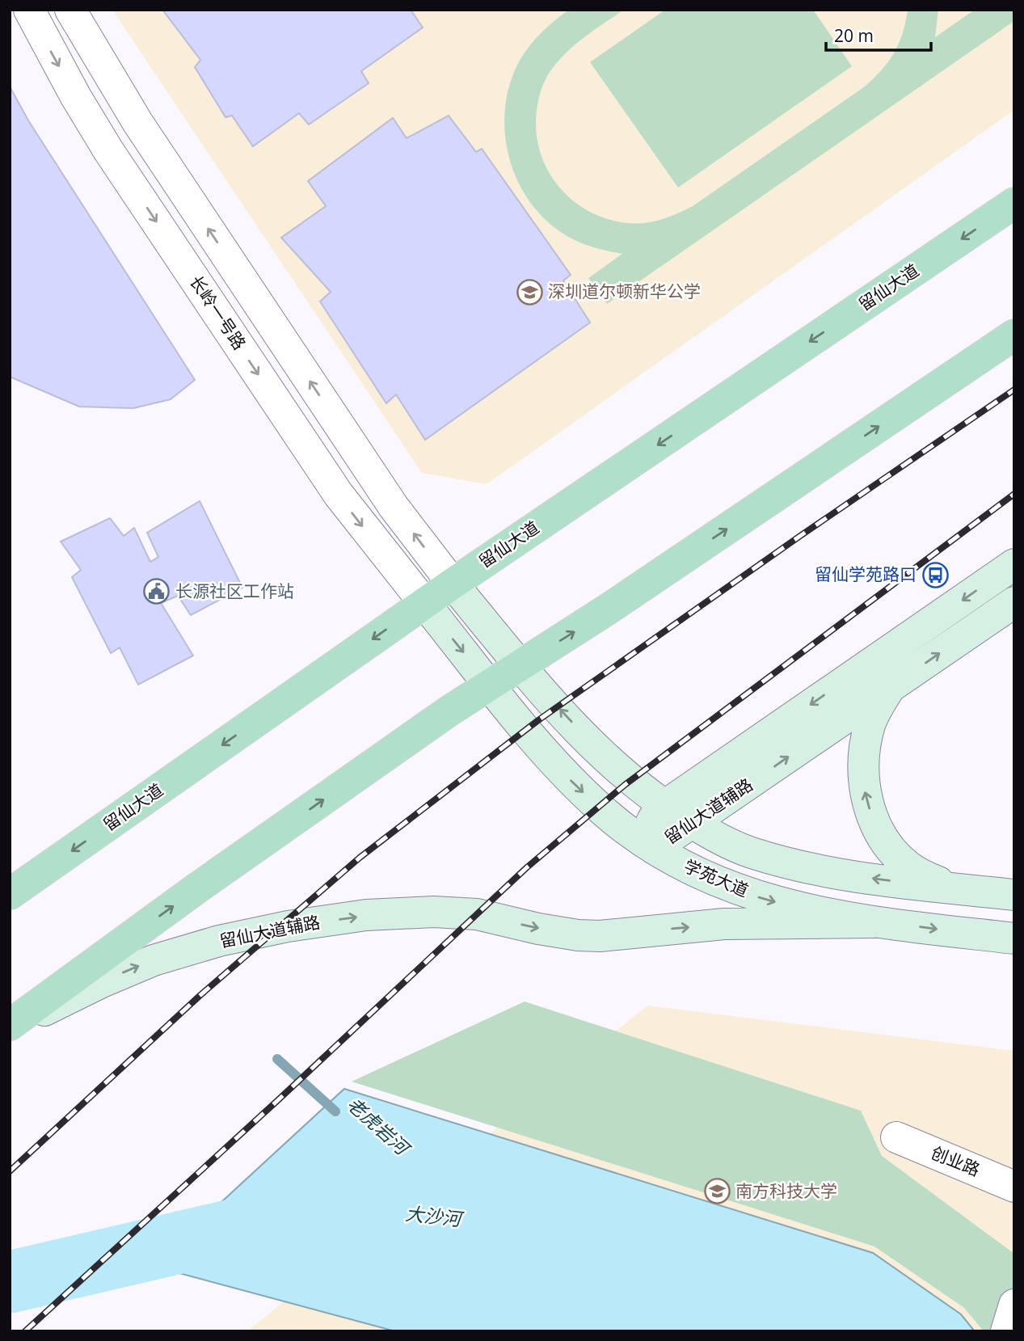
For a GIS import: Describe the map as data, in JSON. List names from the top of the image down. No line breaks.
{"streets":{"main road":["留仙大道","留仙大道辅路","学苑大道"],"street":["长岭一号路","创业路"]},"crossings":[["留仙大道","长岭一号路"],["留仙大道","学苑大道"],["长岭一号路","学苑大道"],["留仙大道辅路","学苑大道"]],"water":["老虎岩河","大沙河"],"places":{"school or university":["深圳道尔顿新华公学","南方科技大学"],"bus stop":["留仙学苑路口"],"public building":["长源社区工作站"]},"scale_bar":"20 m"}
